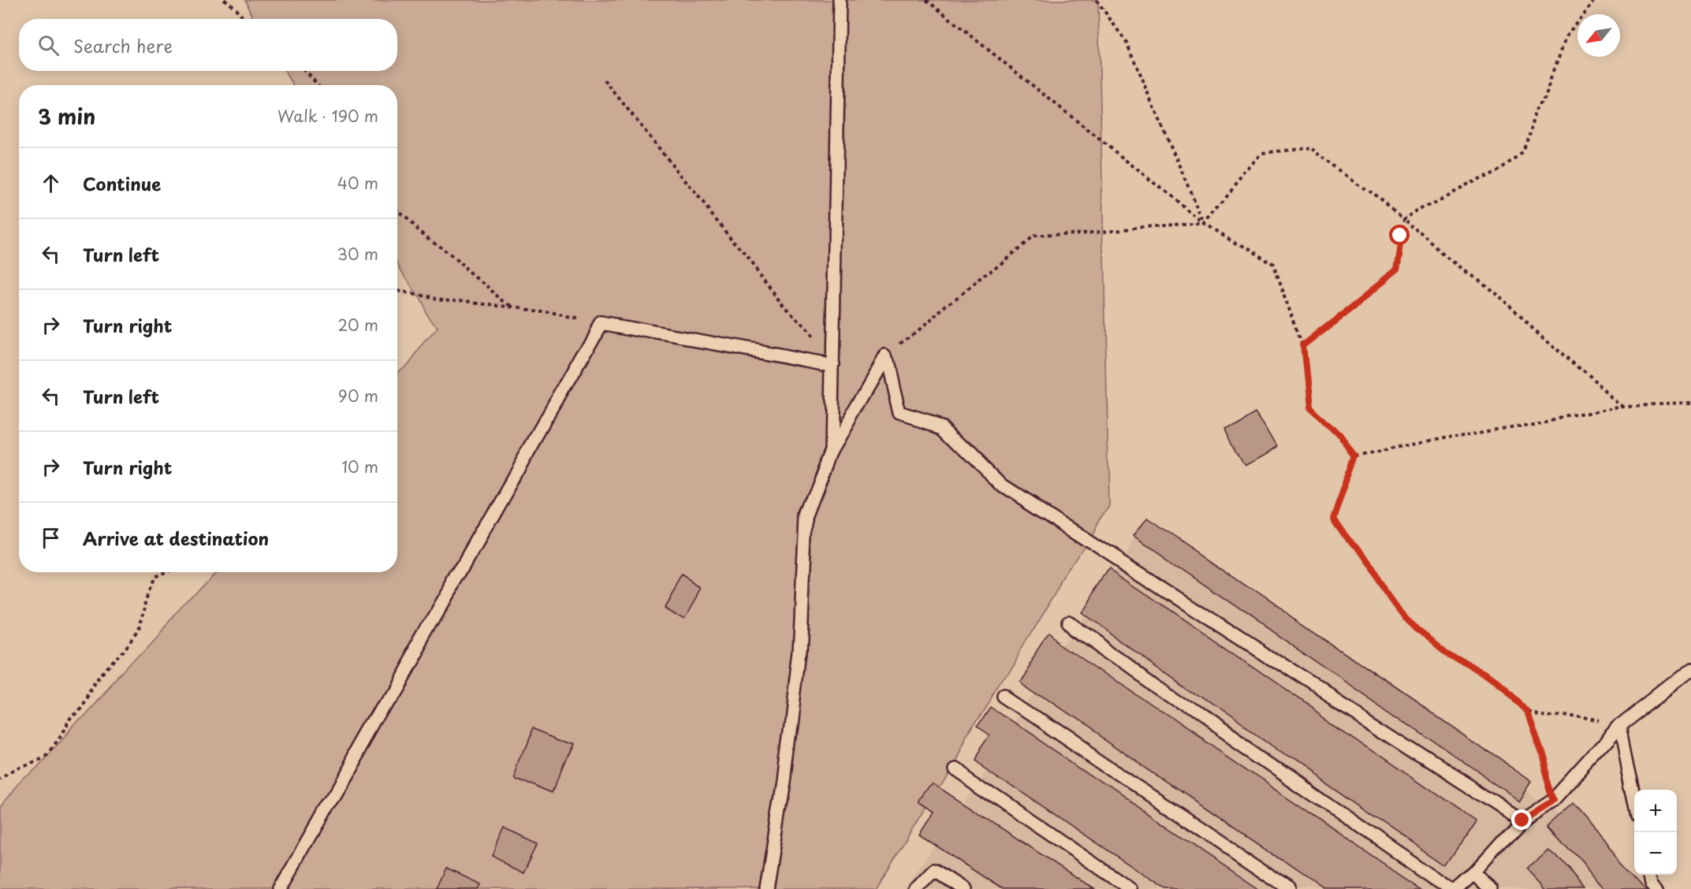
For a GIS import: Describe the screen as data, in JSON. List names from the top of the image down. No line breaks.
{"north":"bottom left","page":{"search":"Search here","heading":["3 min","Walk · 190 m"],"list":[["Continue","40 m"],["Turn left","30 m"],["Turn right","20 m"],["Turn left","90 m"],["Turn right","10 m"],"Arrive at destination"],"map_buttons":["+","−"]}}
